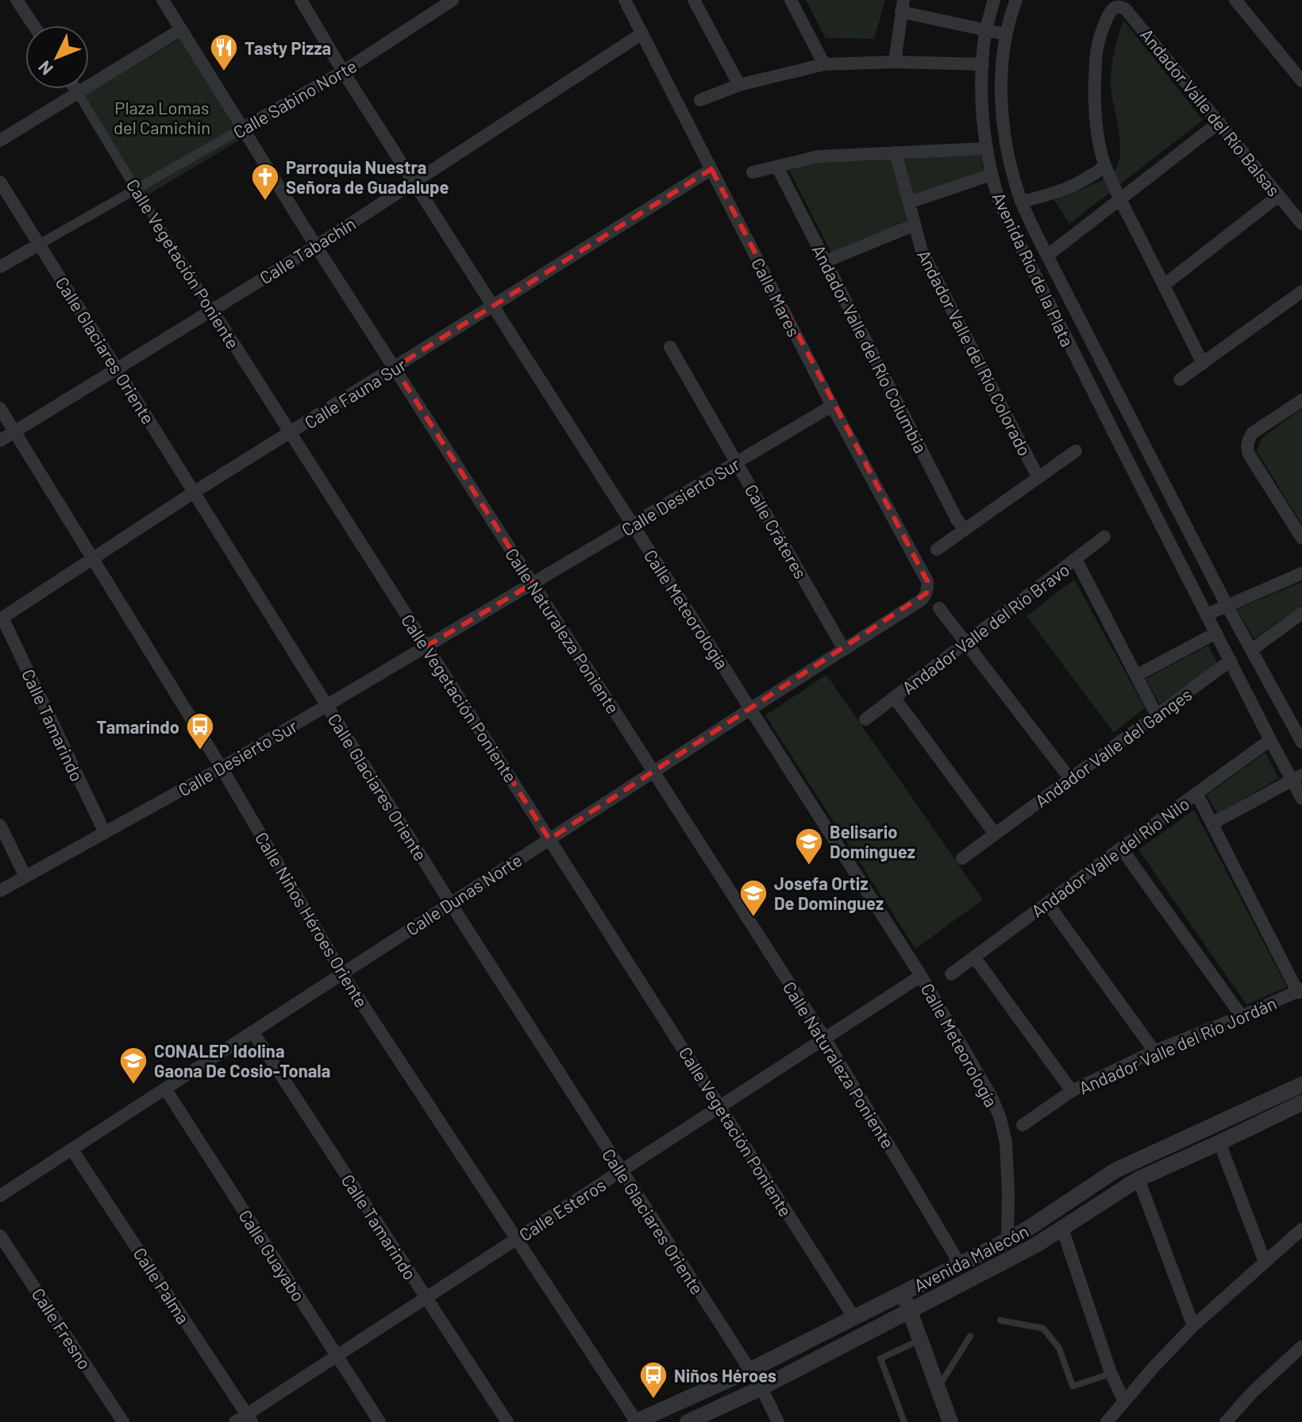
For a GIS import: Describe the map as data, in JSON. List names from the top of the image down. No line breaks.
{"streets":{"street":["Calle Sabino Norte","Andador Valle del Río Balsas","Calle Tabachín","Calle Vegetación Poniente","Avenida Río de la Plata","Calle Mares","Andador Valle del Río Columbia","Calle Glaciares Oriente","Andador Valle del Río Colorado","Calle Fauna Sur","Calle Desierto Sur","Calle Cráteres","Calle Meteorología","Andador Valle del Río Bravo","Calle Naturaleza Poniente","Calle Tamarindo","Andador Valle del Ganges","Andador Valle del Río Nilo","Calle Dunas Norte","Calle Niños Héroes Oriente","Andador Valle del Río Jordán","Calle Esteros","Calle Guayabo","Avenida Malecón","Calle Palma","Calle Fresno"]},"crossings":[["Calle Sabino Norte","Calle Vegetación Poniente"],["Calle Sabino Norte","Calle Glaciares Oriente"],["Calle Sabino Norte","Calle Meteorología"],["Calle Sabino Norte","Calle Naturaleza Poniente"],["Calle Tabachín","Calle Vegetación Poniente"],["Calle Tabachín","Calle Mares"],["Calle Tabachín","Calle Glaciares Oriente"],["Calle Tabachín","Calle Meteorología"],["Calle Tabachín","Calle Naturaleza Poniente"],["Calle Tabachín","Calle Niños Héroes Oriente"],["Calle Vegetación Poniente","Calle Fauna Sur"],["Calle Vegetación Poniente","Calle Desierto Sur"],["Calle Vegetación Poniente","Calle Dunas Norte"],["Calle Vegetación Poniente","Calle Esteros"],["Calle Vegetación Poniente","Avenida Malecón"],["Avenida Río de la Plata","Andador Valle del Ganges"],["Avenida Río de la Plata","Andador Valle del Río Nilo"],["Calle Mares","Calle Fauna Sur"],["Calle Mares","Calle Desierto Sur"],["Calle Mares","Calle Dunas Norte"],["Calle Glaciares Oriente","Calle Fauna Sur"],["Calle Glaciares Oriente","Calle Desierto Sur"],["Calle Glaciares Oriente","Calle Dunas Norte"],["Calle Glaciares Oriente","Calle Esteros"],["Calle Glaciares Oriente","Avenida Malecón"],["Calle Fauna Sur","Calle Meteorología"],["Calle Fauna Sur","Calle Naturaleza Poniente"],["Calle Fauna Sur","Calle Tamarindo"],["Calle Fauna Sur","Calle Niños Héroes Oriente"],["Calle Desierto Sur","Calle Cráteres"],["Calle Desierto Sur","Calle Meteorología"],["Calle Desierto Sur","Calle Naturaleza Poniente"],["Calle Desierto Sur","Calle Tamarindo"],["Calle Desierto Sur","Calle Niños Héroes Oriente"],["Calle Cráteres","Calle Dunas Norte"],["Calle Meteorología","Calle Dunas Norte"],["Calle Meteorología","Calle Esteros"],["Calle Meteorología","Avenida Malecón"],["Calle Naturaleza Poniente","Calle Dunas Norte"],["Calle Naturaleza Poniente","Calle Esteros"],["Calle Naturaleza Poniente","Avenida Malecón"],["Calle Tamarindo","Calle Dunas Norte"],["Calle Tamarindo","Calle Esteros"],["Calle Dunas Norte","Calle Niños Héroes Oriente"],["Calle Dunas Norte","Calle Guayabo"],["Calle Dunas Norte","Calle Palma"],["Calle Niños Héroes Oriente","Calle Esteros"],["Calle Niños Héroes Oriente","Avenida Malecón"],["Calle Esteros","Calle Guayabo"],["Calle Esteros","Calle Palma"]],"parks":["Plaza Lomas del Camichin"],"places":{"restaurant":["Tasty Pizza"],"church":["Parroquia Nuestra Señora de Guadalupe"],"bus stop":["Tamarindo","Niños Héroes"],"school or university":["Belisario Domínguez","Josefa Ortiz De Dominguez","CONALEP Idolina Gaona De Cosio-Tonala"]},"north":"bottom left"}
